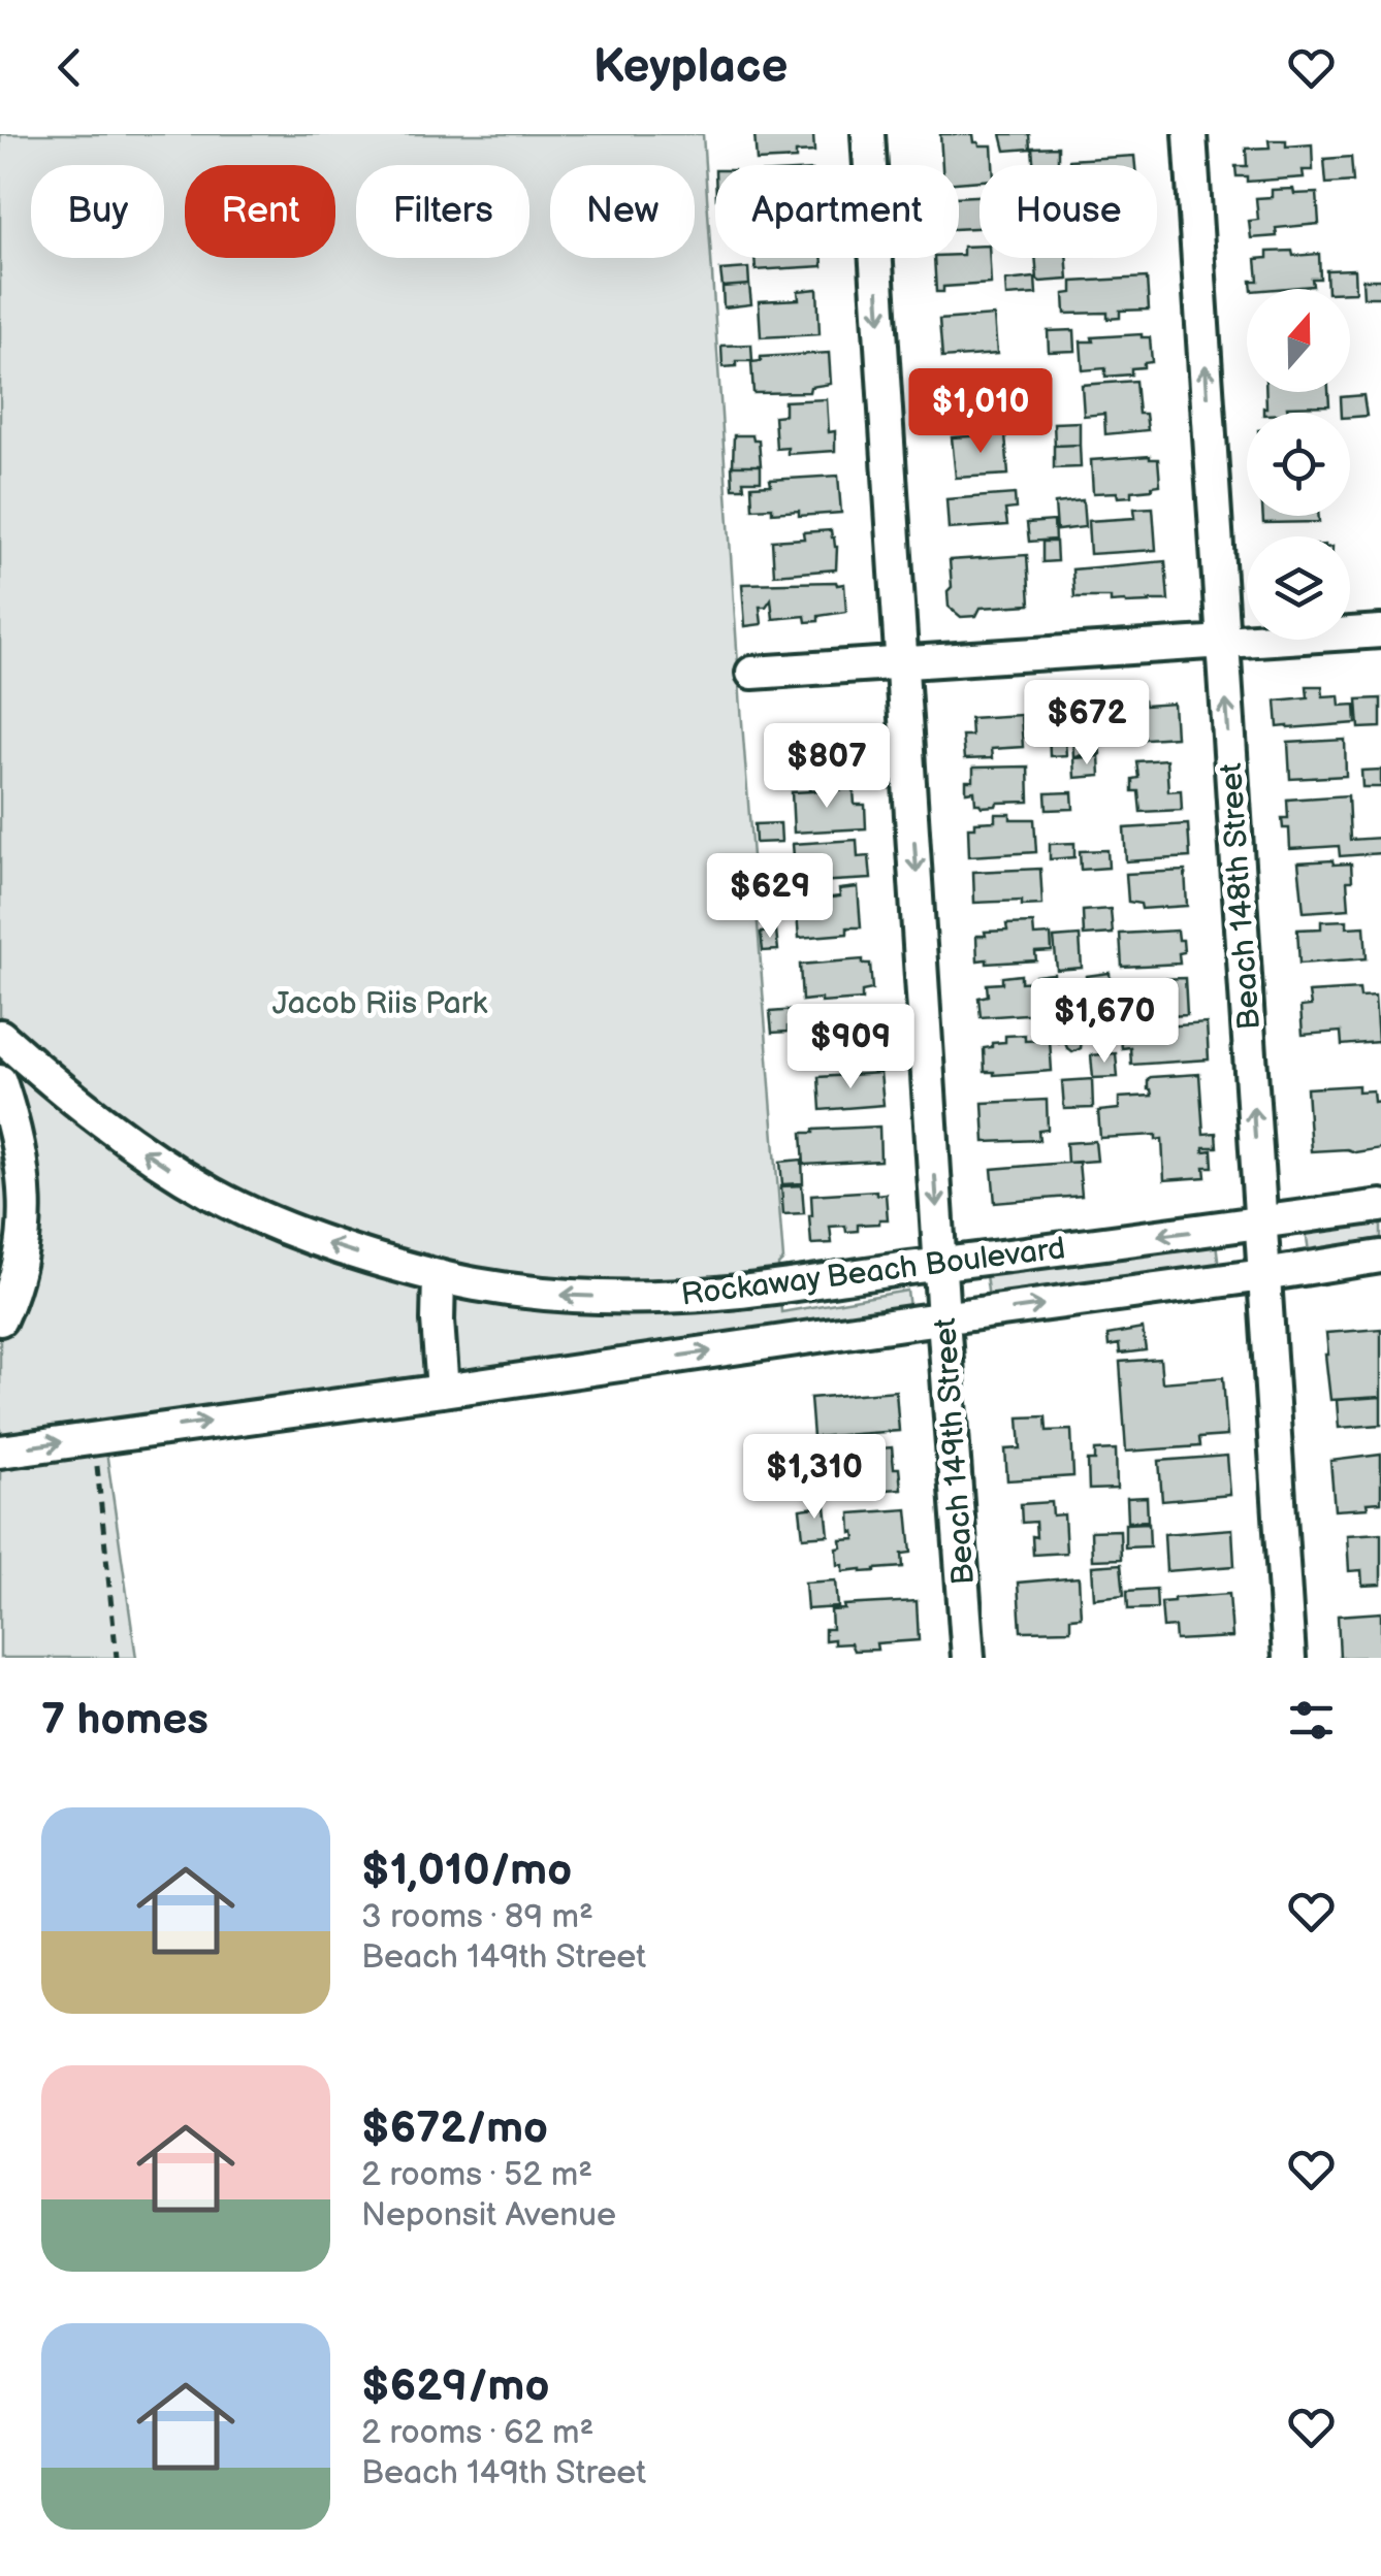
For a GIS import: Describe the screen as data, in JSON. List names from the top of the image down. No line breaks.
{"streets":{"street":["Beach 148th Street","Rockaway Beach Boulevard","Beach 149th Street"]},"crossings":[["Beach 148th Street","Rockaway Beach Boulevard"],["Rockaway Beach Boulevard","Beach 149th Street"]],"one_way":["Beach 148th Street","Beach 149th Street"],"parks":["Jacob Riis Park"],"north":"top","page":{"header":"Keyplace","chip":["Buy","Rent","Filters","New","Apartment","House"],"price":["$1,010","$672","$807","$629","$1,670","$909","$1,310"],"heading":"7 homes","list":[{"name":"$1,010/mo","note":"3 rooms · 89 m² · Beach 149th Street"},{"name":"$672/mo","note":"2 rooms · 52 m² · Neponsit Avenue"},{"name":"$629/mo","note":"2 rooms · 62 m² · Beach 149th Street"}]}}
